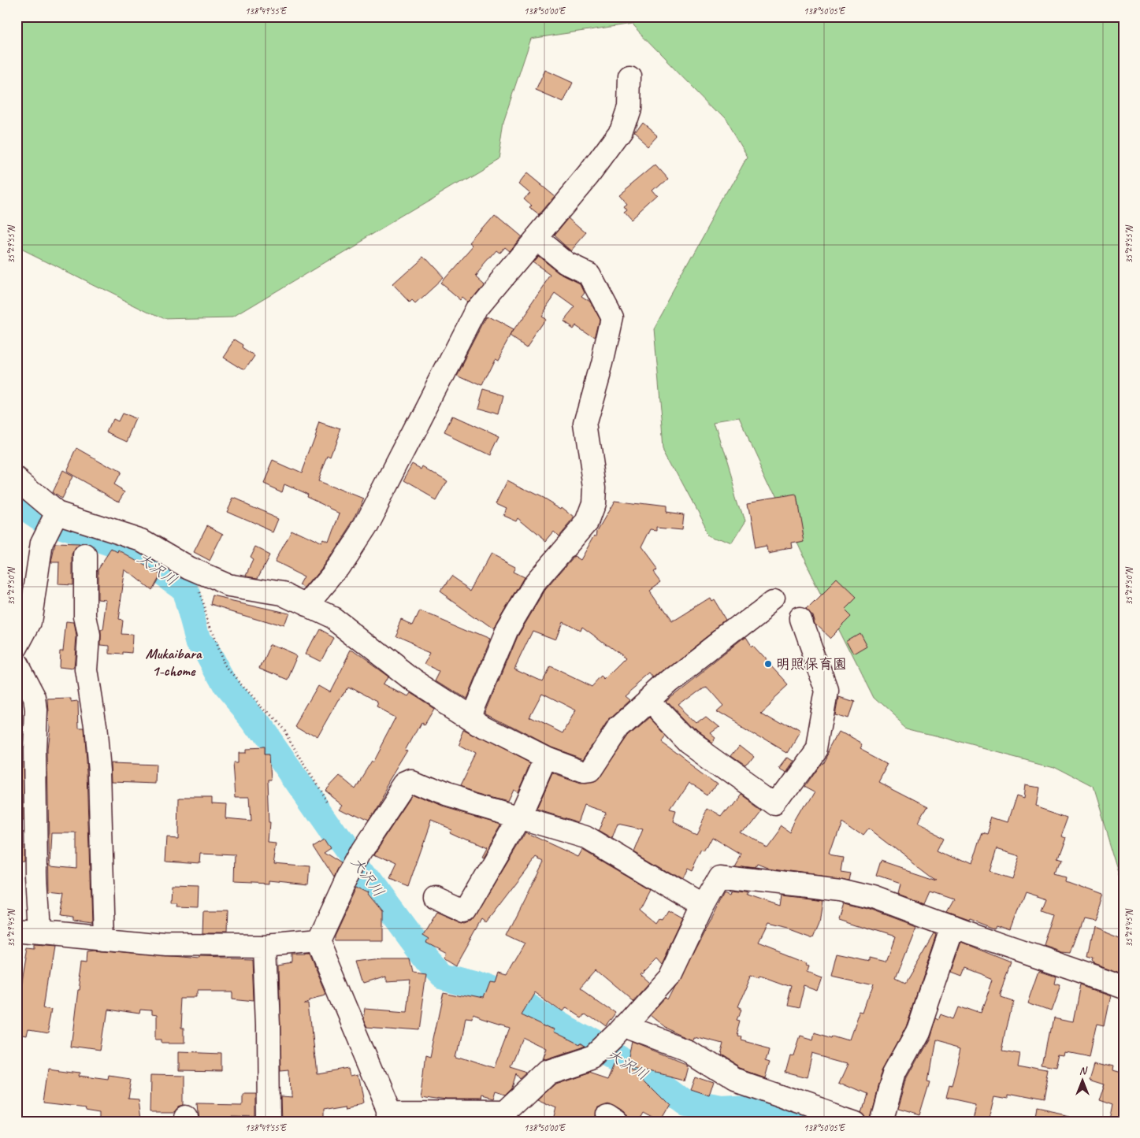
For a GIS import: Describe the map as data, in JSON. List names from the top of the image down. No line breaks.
{"districts":["Mukaibara 1-chome"],"water":["大沢川"],"places":["明照保育園"],"north":"top","coordinates":["138°49'55\"E","138°50'00\"E","138°50'05\"E","35°29'55\"N","35°29'50\"N","35°29'45\"N"]}
